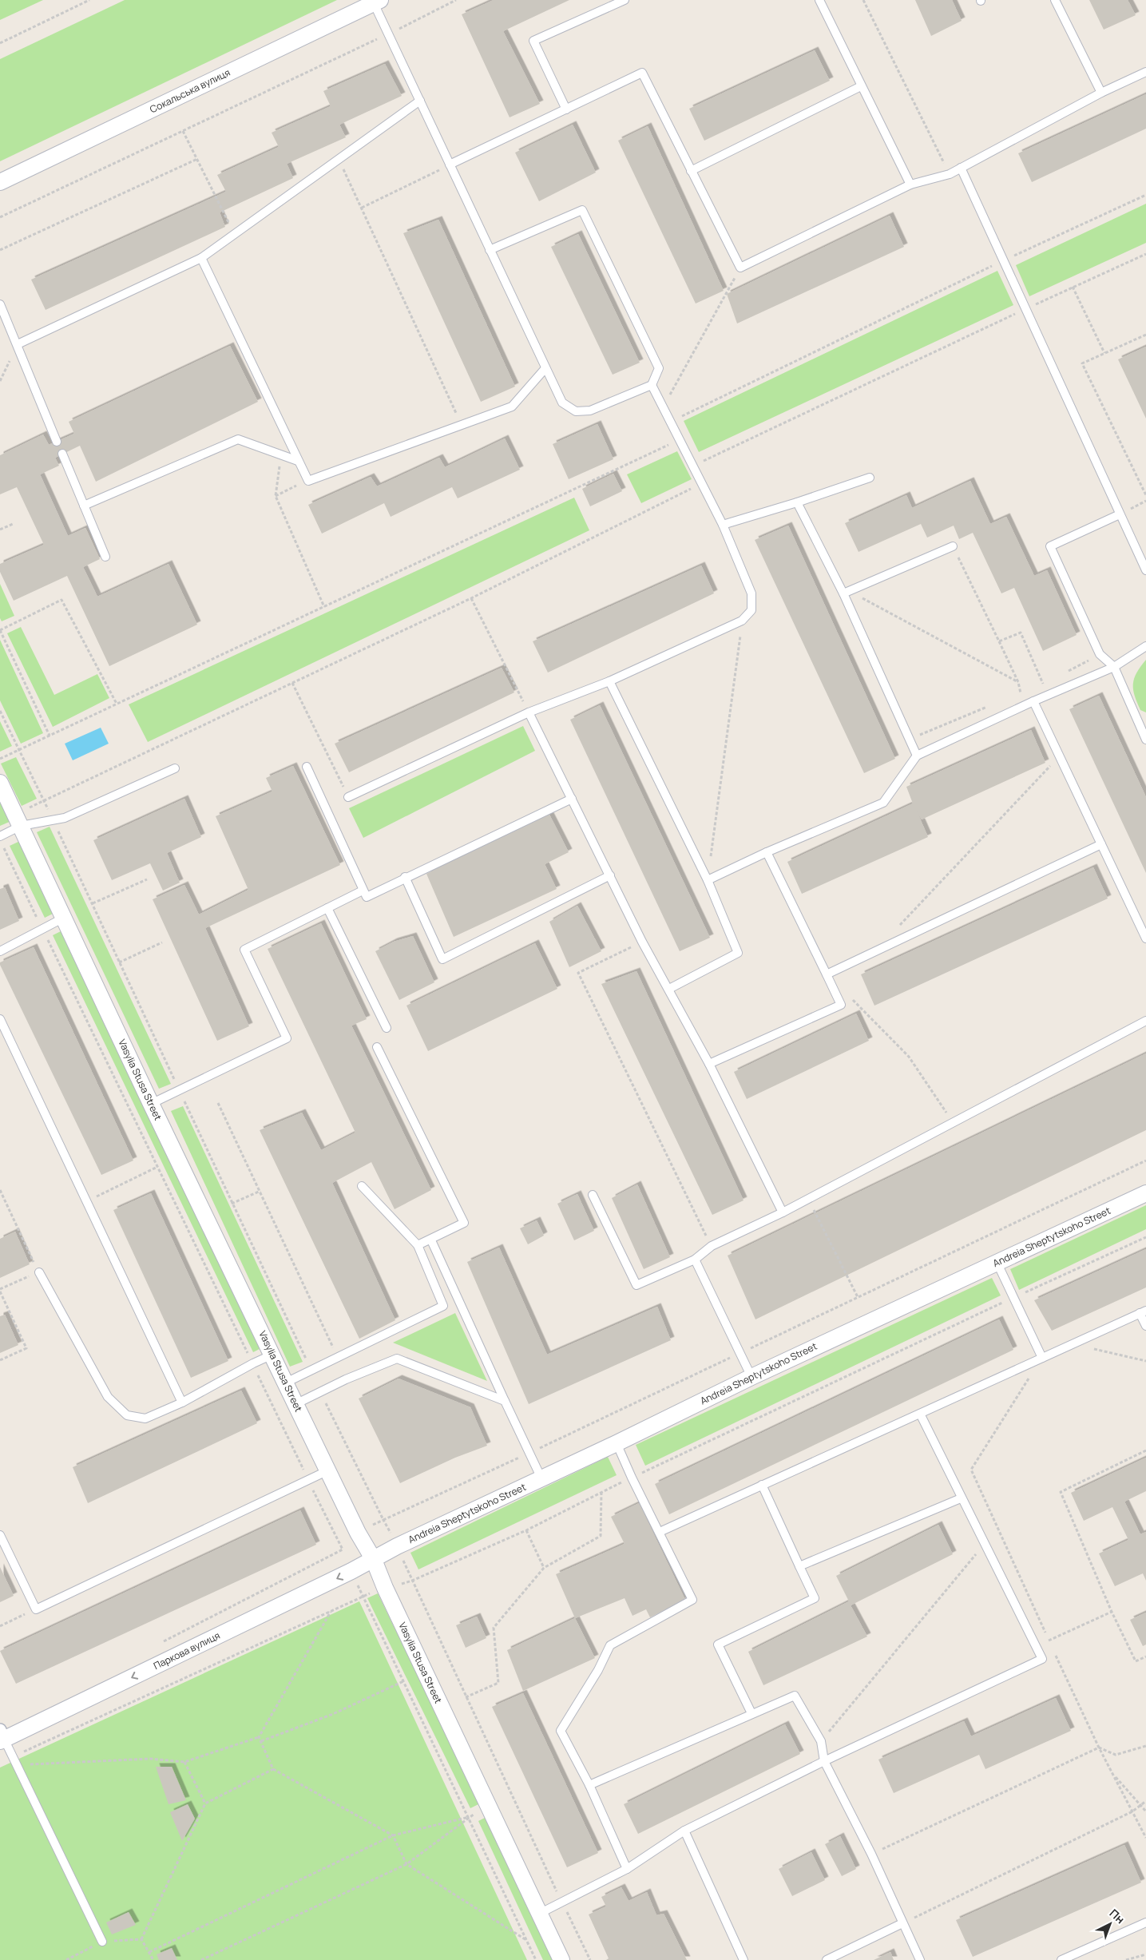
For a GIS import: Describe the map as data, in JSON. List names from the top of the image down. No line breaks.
{"streets":{"street":["Сокальська вулиця","Vasylia Stusa Street","Andreia Sheptytskoho Street","Паркова вулиця"]},"crossings":[["Vasylia Stusa Street","Andreia Sheptytskoho Street"],["Vasylia Stusa Street","Паркова вулиця"],["Andreia Sheptytskoho Street","Паркова вулиця"]],"one_way":["Паркова вулиця"],"north":"top right"}
